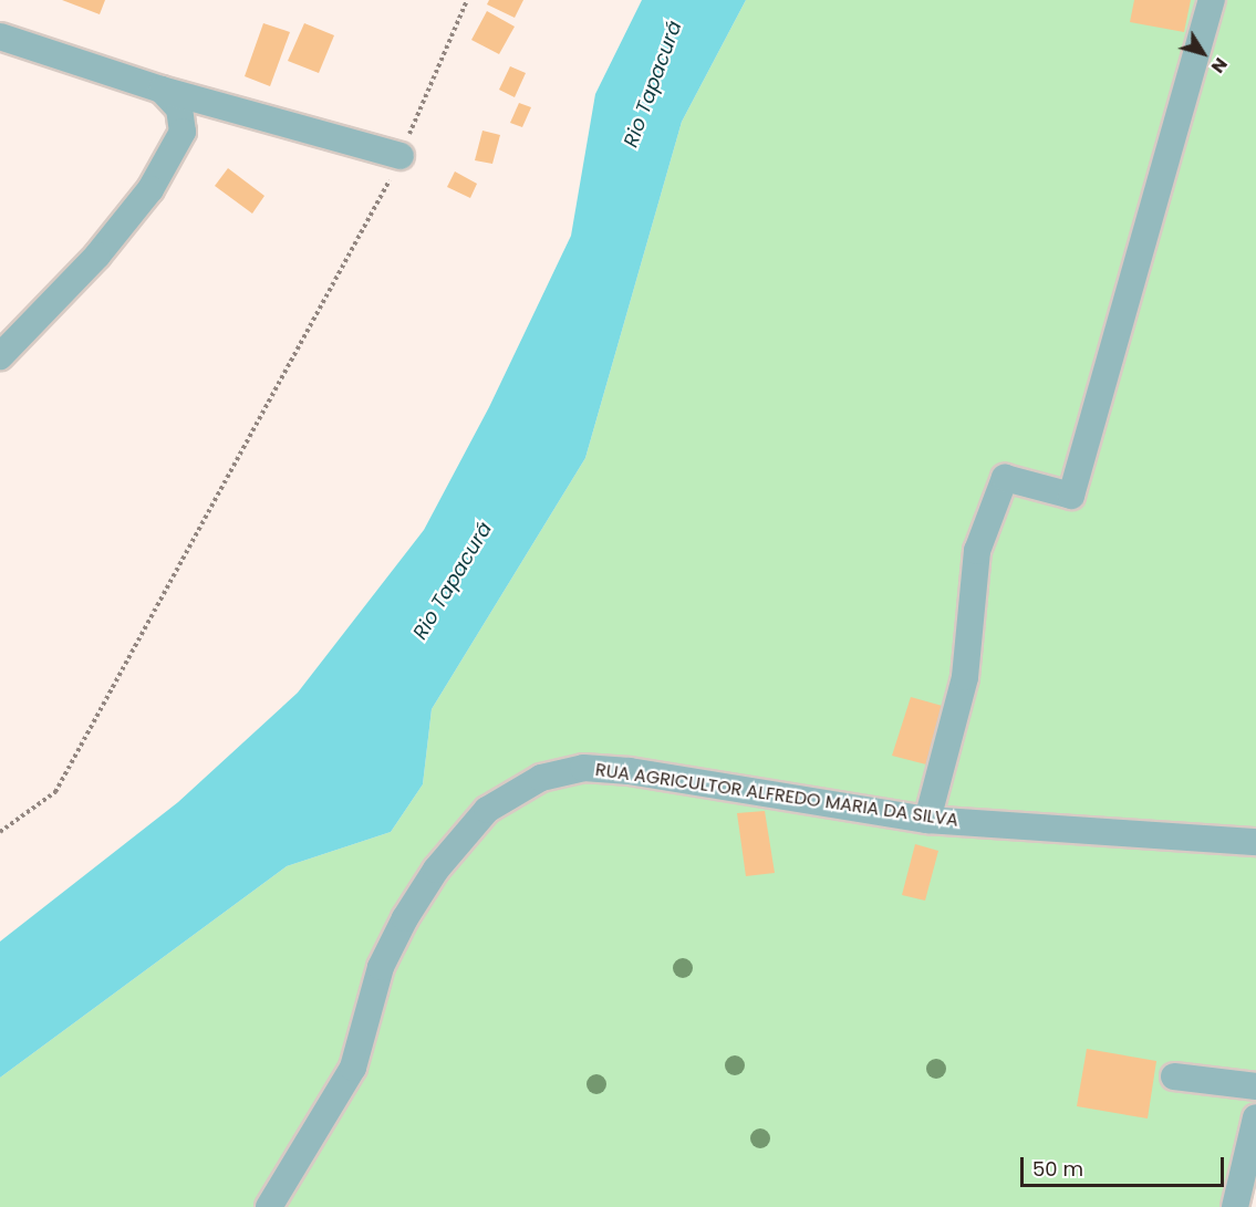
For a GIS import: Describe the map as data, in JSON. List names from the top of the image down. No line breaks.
{"streets":{"street":["RUA AGRICULTOR ALFREDO MARIA DA SILVA"]},"water":["Rio Tapacurá"],"scale_bar":"50 m","north":"bottom right"}
